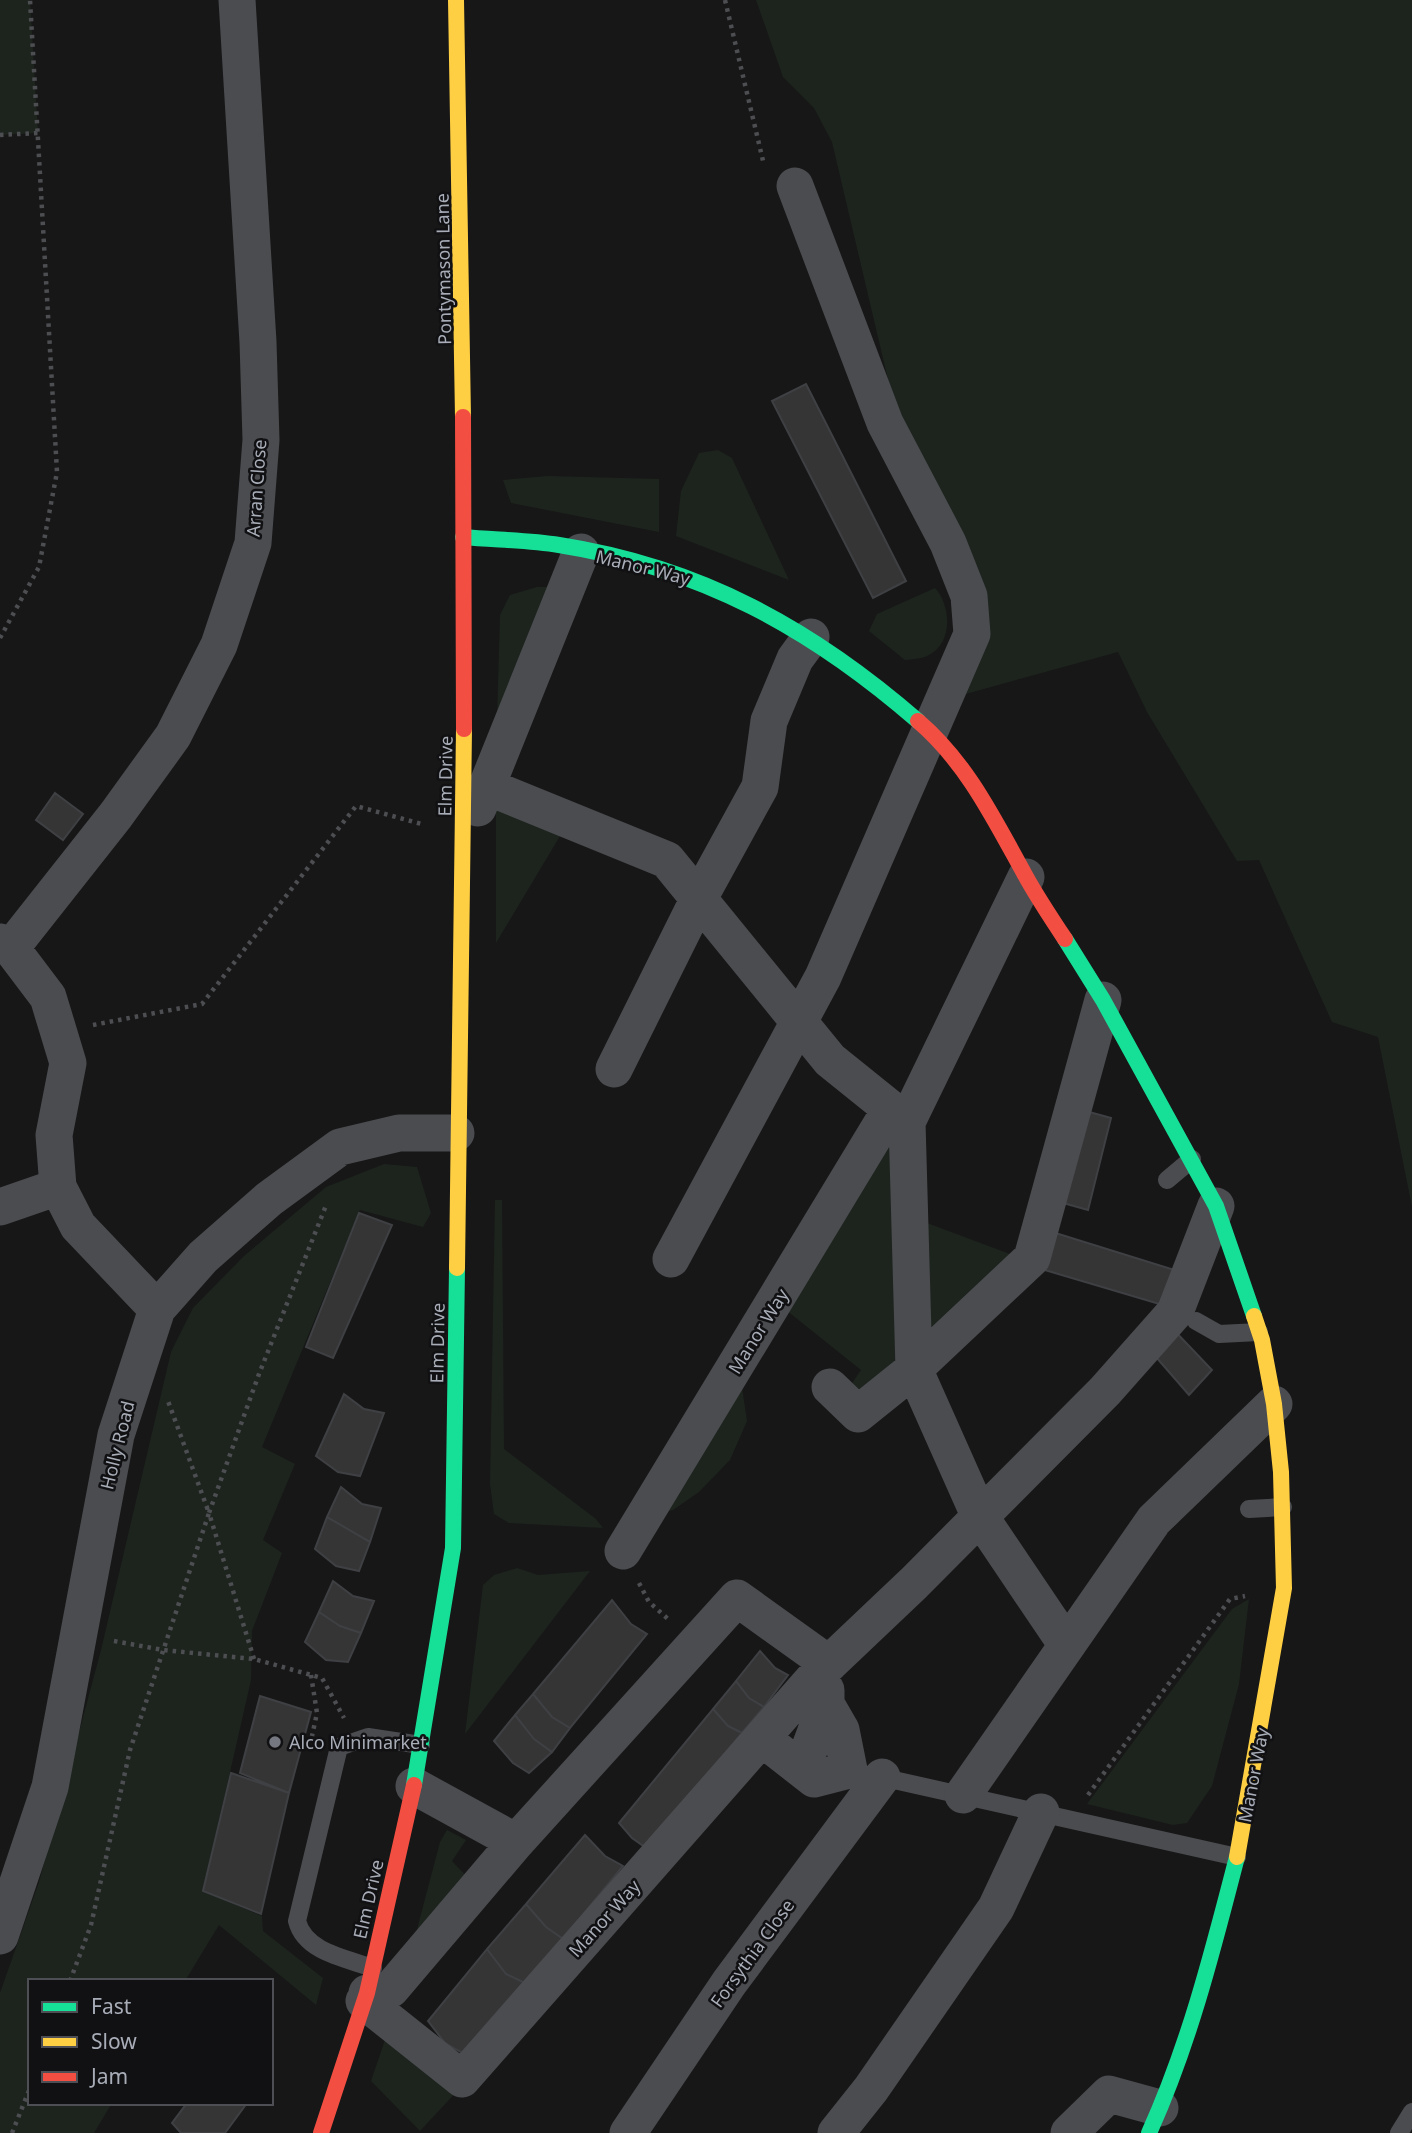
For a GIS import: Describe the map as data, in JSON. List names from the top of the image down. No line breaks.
{"streets":{"street":["Pontymason Lane","Arran Close","Manor Way","Elm Drive","Holly Road","Forsythia Close"]},"crossings":[["Pontymason Lane","Manor Way"],["Pontymason Lane","Elm Drive"],["Manor Way","Elm Drive"],["Elm Drive","Holly Road"]],"places":["Alco Minimarket"],"legend":["Fast","Slow","Jam"]}
